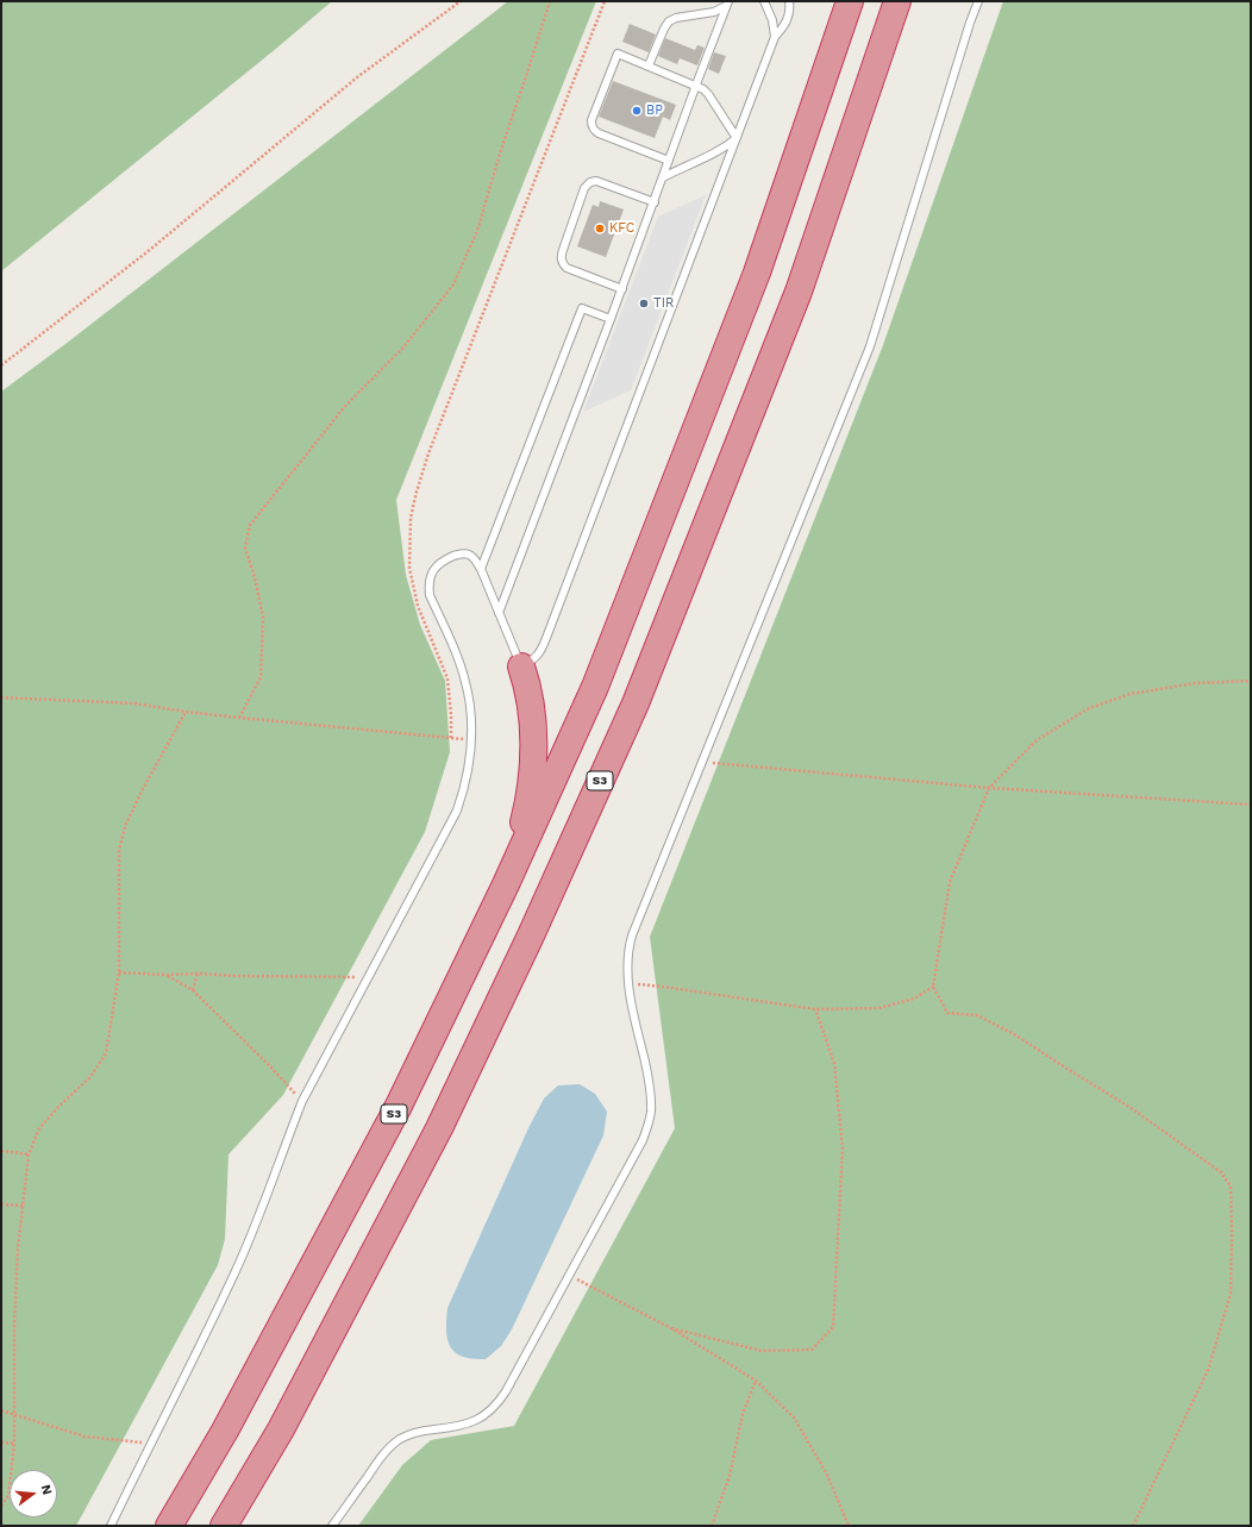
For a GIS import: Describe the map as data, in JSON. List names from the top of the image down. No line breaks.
{"streets":{"highway":["S3"]},"places":["BP","KFC","TIR"],"north":"right"}
